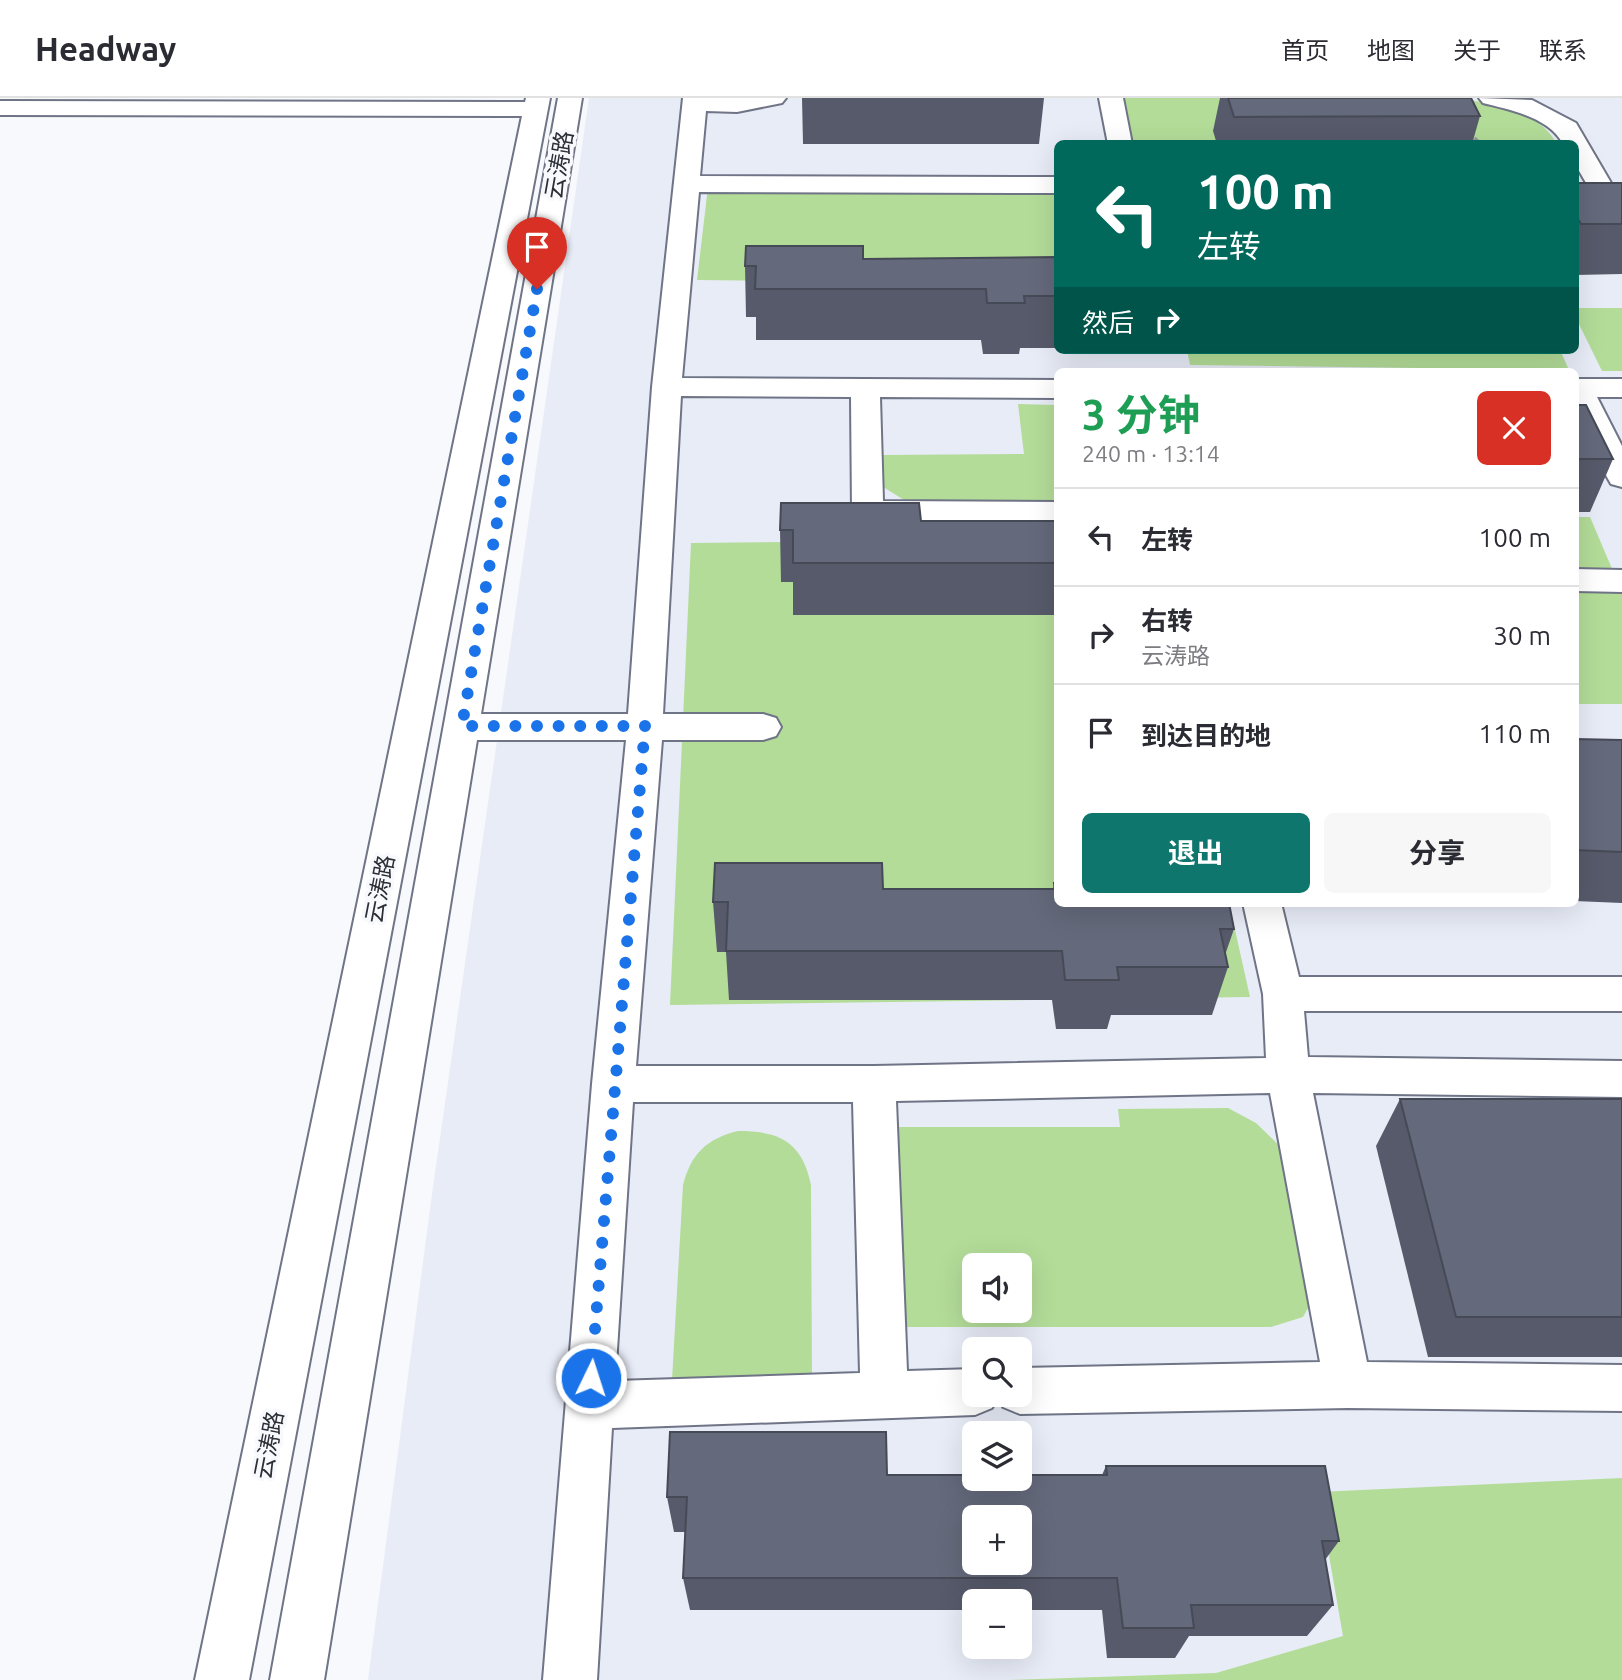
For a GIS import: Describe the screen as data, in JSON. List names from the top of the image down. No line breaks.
{"streets":{"street":["云涛路"]},"page":{"header":"Headway","nav":["首页","地图","关于","联系"],"turn":["100 m","左转"],"then":"然后","heading":["3 分钟","240 m · 13:14"],"list":[{"name":"左转","value":"100 m"},{"name":"右转","note":"云涛路","value":"30 m"},{"name":"到达目的地","value":"110 m"}],"buttons":["退出","分享"],"map_buttons":["+","−"]}}
